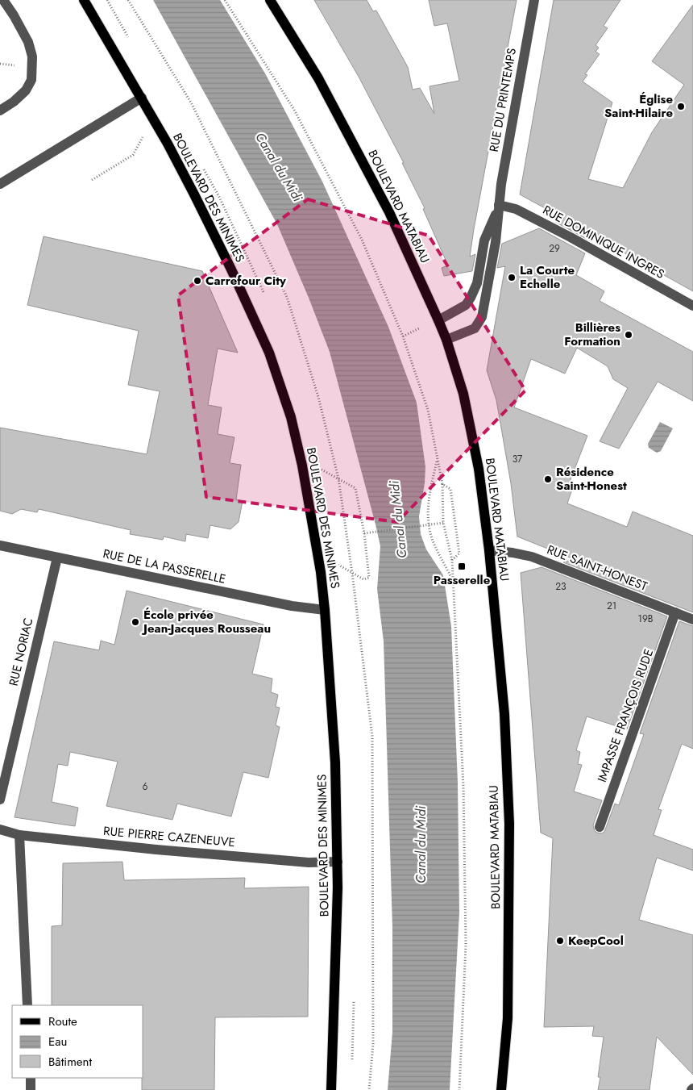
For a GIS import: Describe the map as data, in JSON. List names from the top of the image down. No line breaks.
{"streets":{"main road":["BOULEVARD DES MINIMES","BOULEVARD MATABIAU"],"street":["RUE DU PRINTEMPS","RUE DOMINIQUE INGRES","RUE DE LA PASSERELLE","RUE SAINT-HONEST","RUE NORIAC","IMPASSE FRANÇOIS RUDE","RUE PIERRE CAZENEUVE"]},"crossings":[["RUE DU PRINTEMPS","BOULEVARD MATABIAU"],["RUE DU PRINTEMPS","RUE DOMINIQUE INGRES"],["BOULEVARD DES MINIMES","RUE DE LA PASSERELLE"],["BOULEVARD DES MINIMES","RUE PIERRE CAZENEUVE"],["BOULEVARD MATABIAU","RUE SAINT-HONEST"],["RUE DE LA PASSERELLE","RUE NORIAC"],["RUE SAINT-HONEST","IMPASSE FRANÇOIS RUDE"]],"water":["Canal du Midi"],"places":{"other":["Église Saint-Hilaire","La Courte Echelle","Carrefour City","Billières Formation","Résidence Saint-Honest","École privée Jean-Jacques Rousseau","KeepCool"],"transit":["Passerelle"]},"house_numbers":["29","37","23","21","19B","6"],"legend":["Route","Eau","Bâtiment"]}
